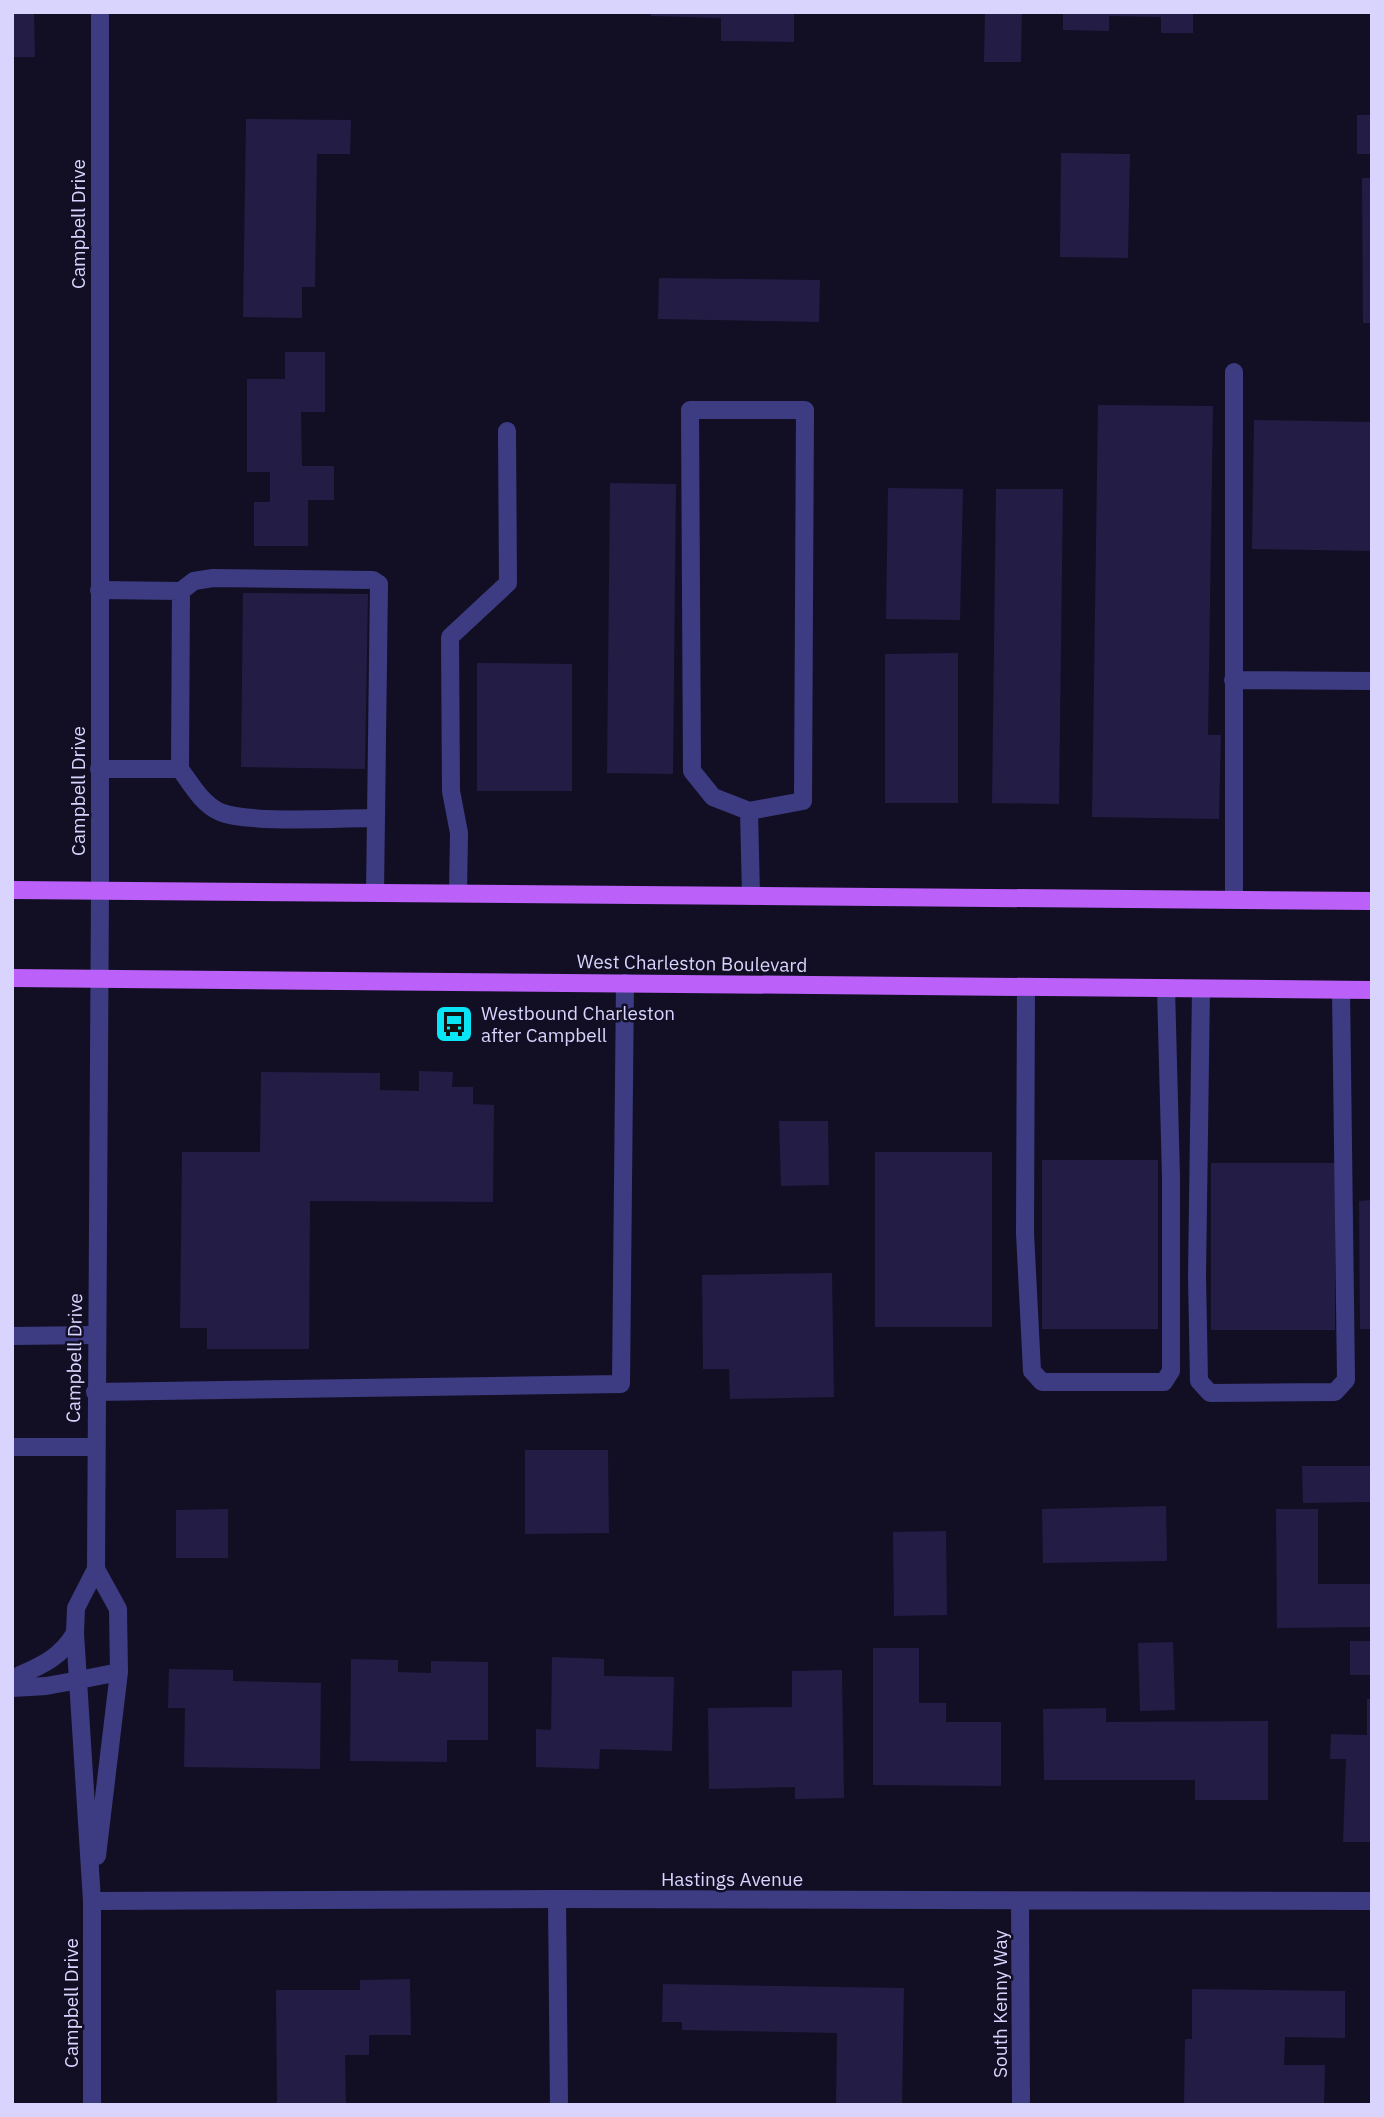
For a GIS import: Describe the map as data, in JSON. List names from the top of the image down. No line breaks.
{"streets":{"main road":["West Charleston Boulevard"],"street":["Campbell Drive","Hastings Avenue","South Kenny Way"]},"crossings":[["Campbell Drive","West Charleston Boulevard"],["Campbell Drive","Hastings Avenue"],["Hastings Avenue","South Kenny Way"]],"places":{"bus stop":["Westbound Charleston after Campbell"]}}
